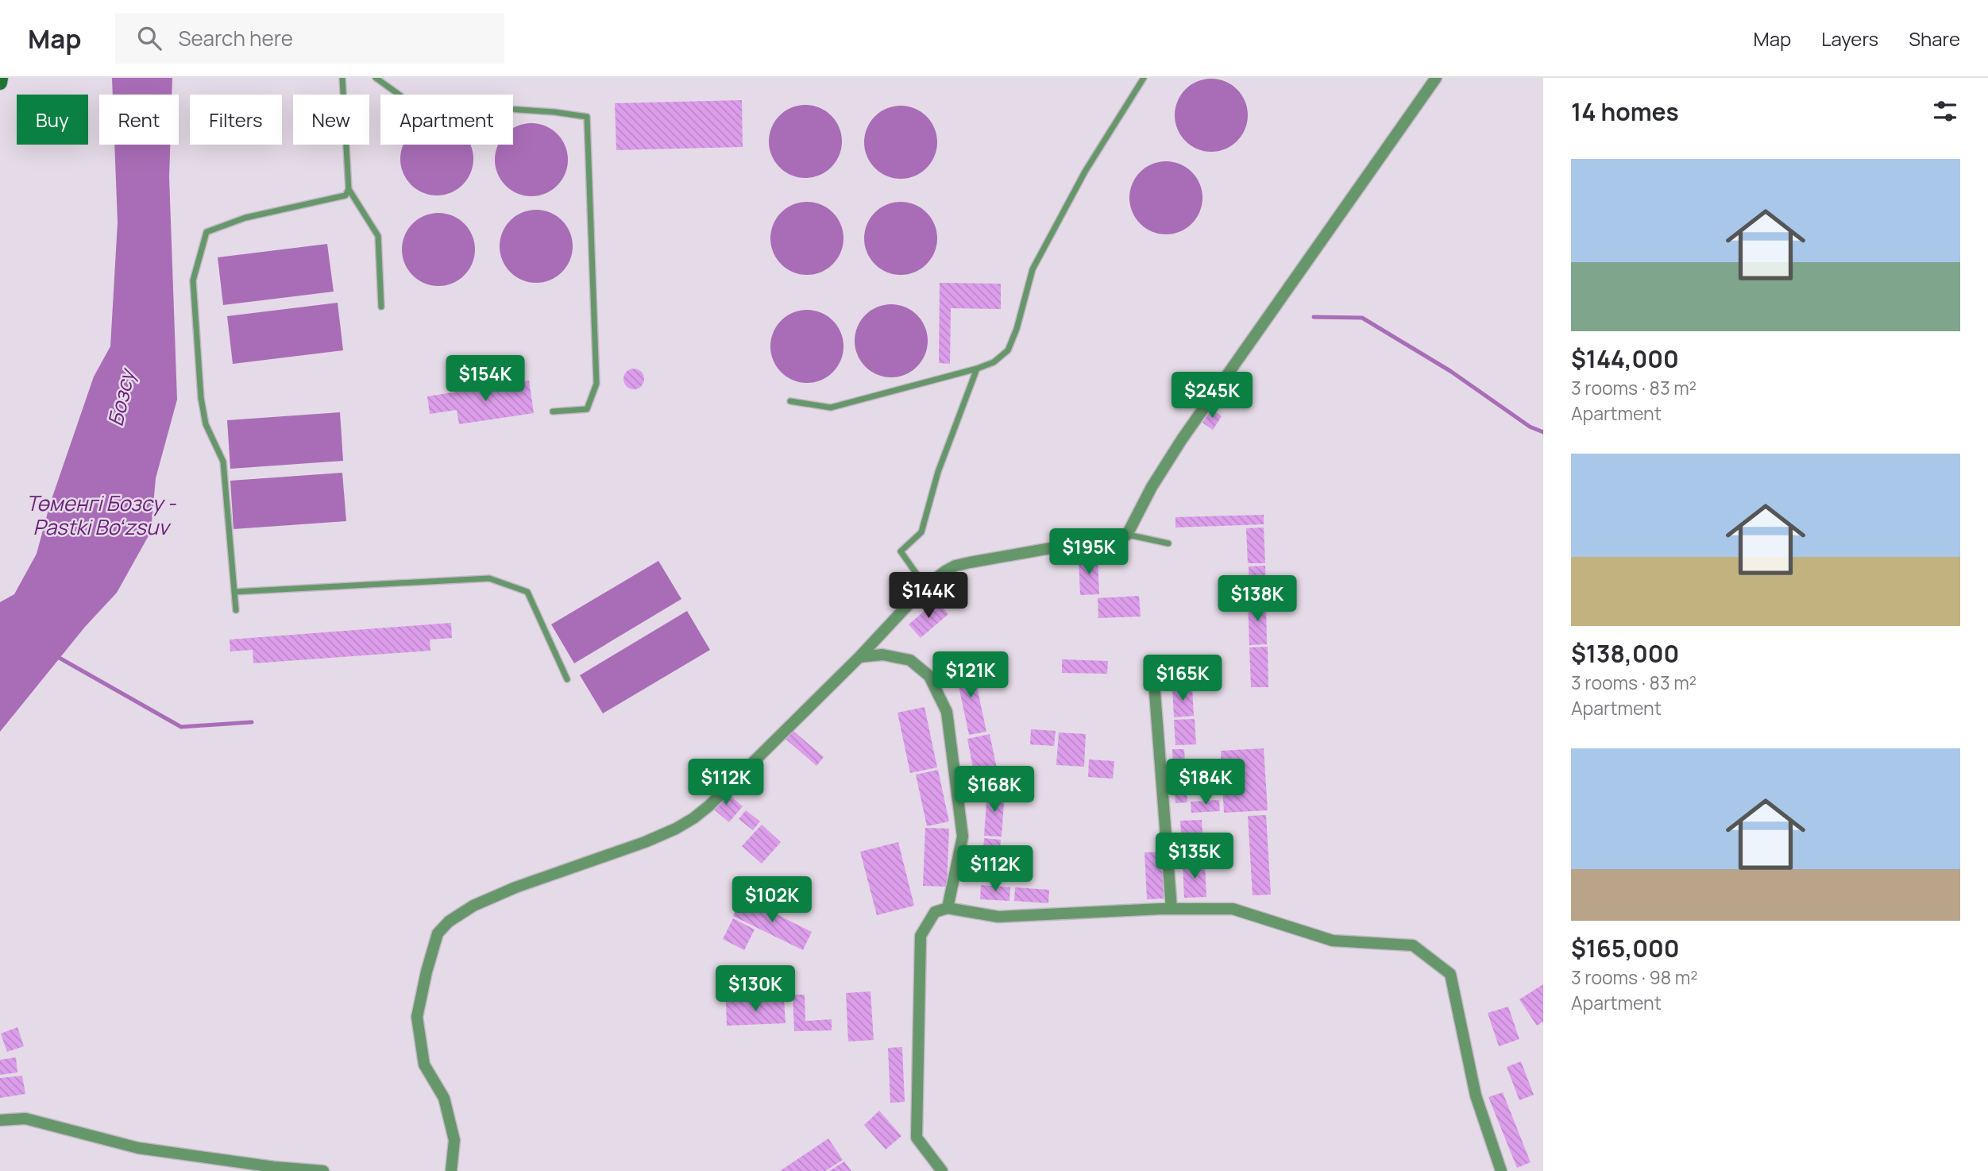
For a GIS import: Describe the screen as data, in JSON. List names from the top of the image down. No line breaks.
{"water":["Бозсу","Төменгі Бозсу - Pastki Boʻzsuv"],"page":{"header":"Map","search":"Search here","nav":["Map","Layers","Share"],"heading":"14 homes","chip":["Buy","Rent","Filters","New","Apartment"],"list":[{"name":"$144,000","note":"3 rooms · 83 m² · Apartment"},{"name":"$138,000","note":"3 rooms · 83 m² · Apartment"},{"name":"$165,000","note":"3 rooms · 98 m² · Apartment"}],"price":["$154K","$245K","$195K","$144K","$138K","$121K","$165K","$112K","$184K","$168K","$135K","$112K","$102K","$130K"]}}
